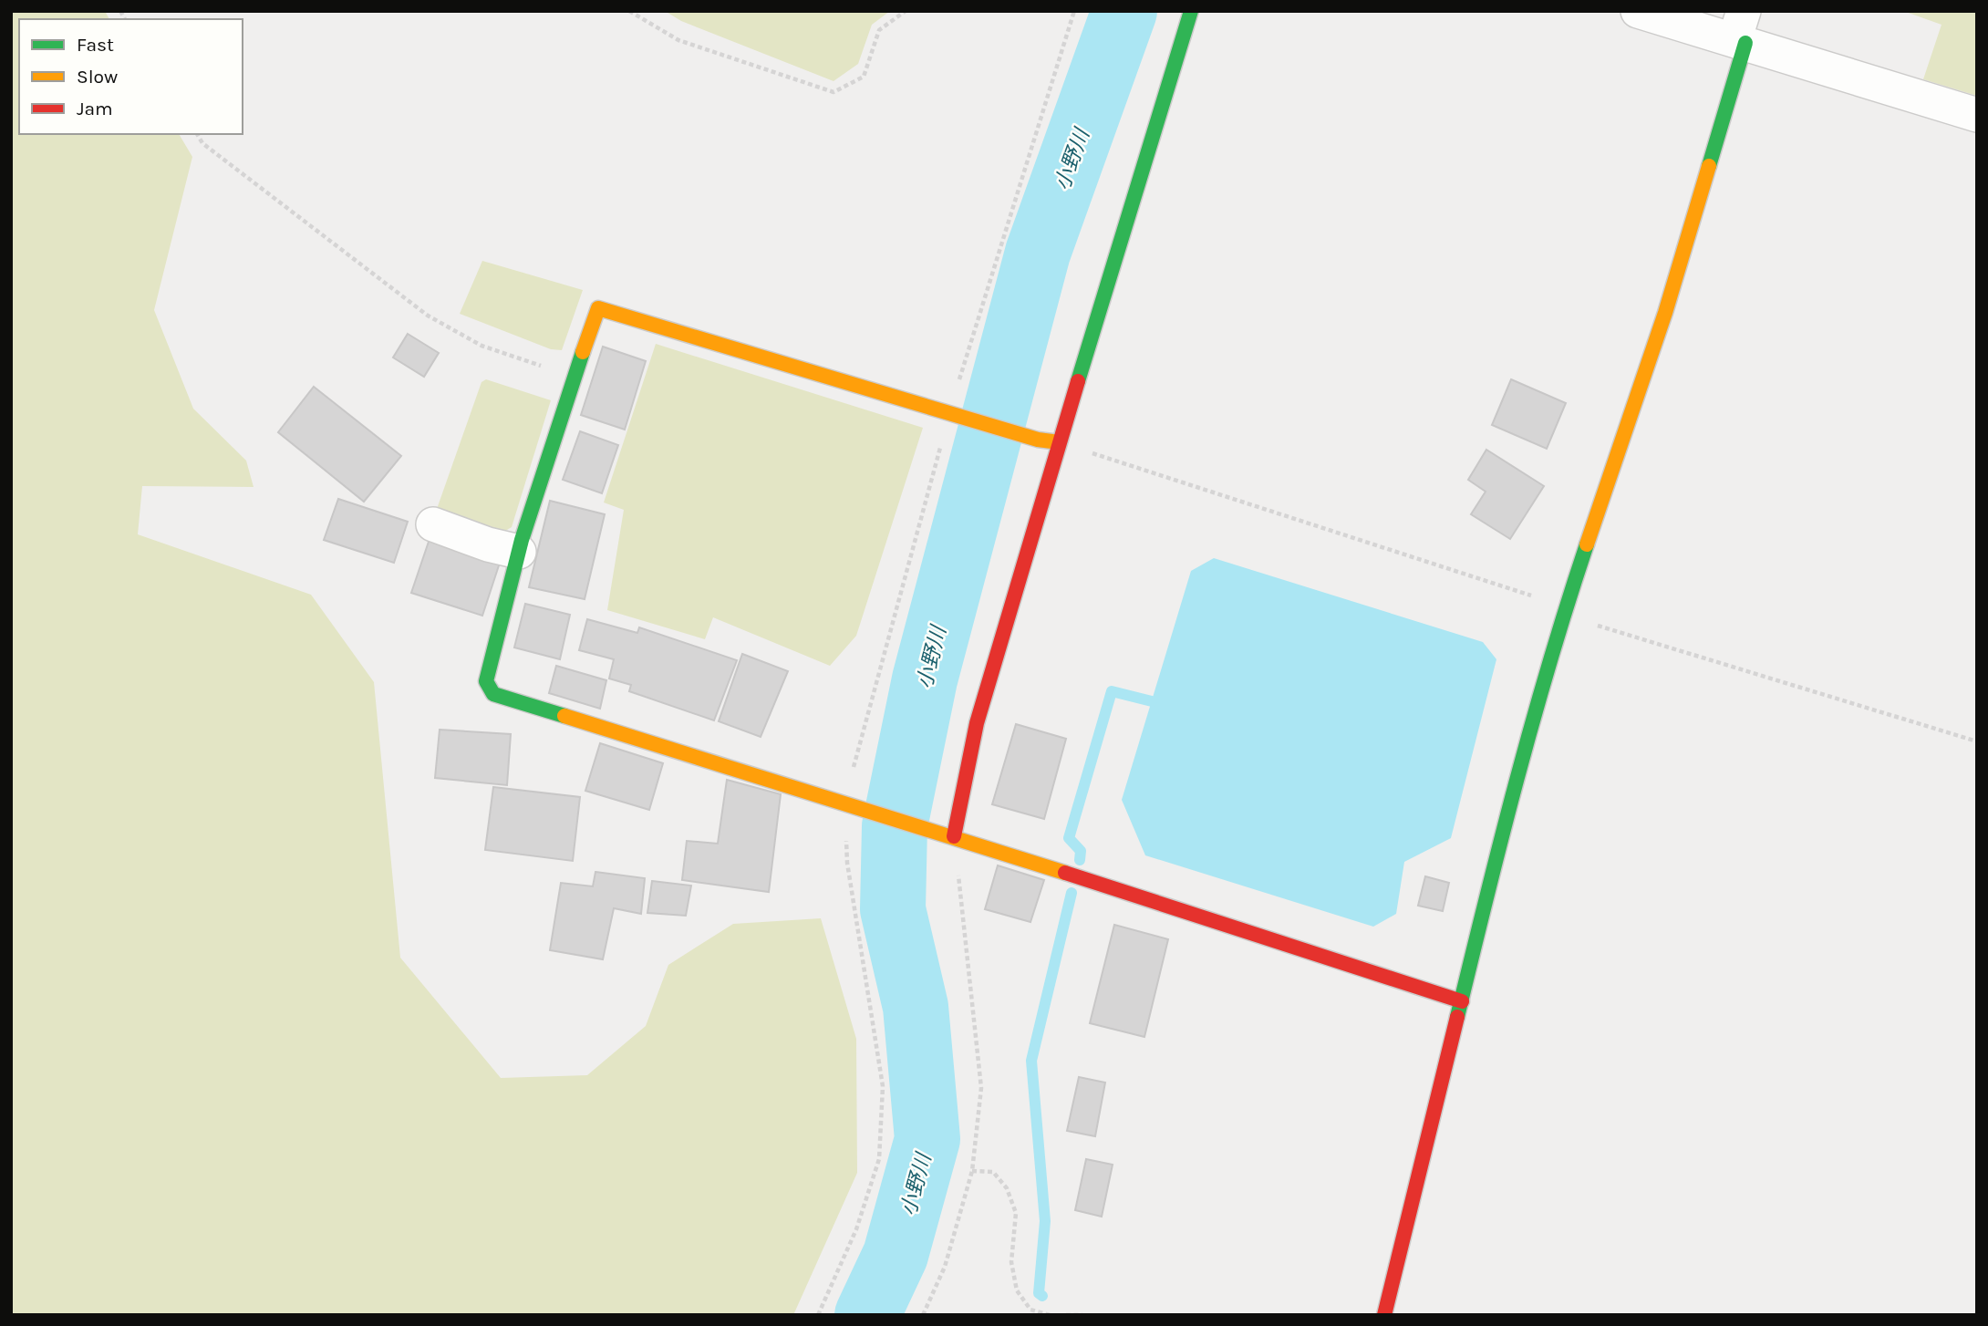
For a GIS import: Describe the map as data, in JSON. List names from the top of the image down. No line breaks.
{"water":["小野川"],"legend":["Fast","Slow","Jam"]}
